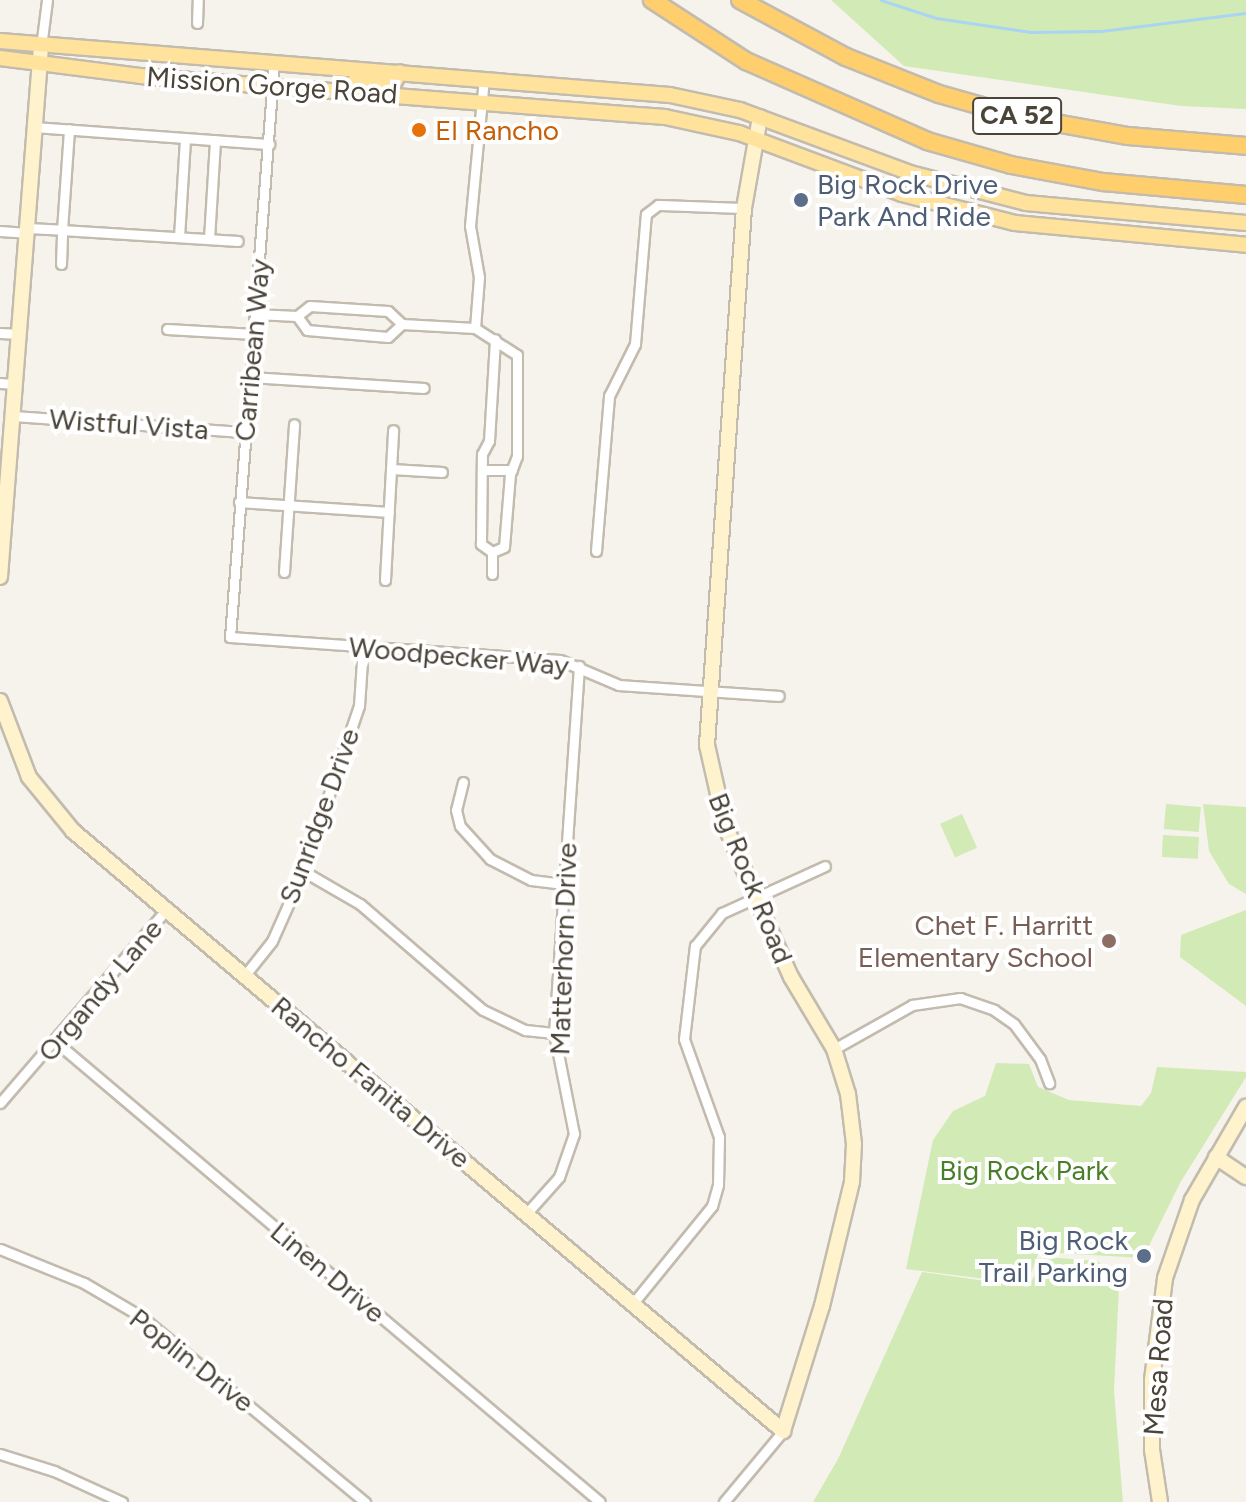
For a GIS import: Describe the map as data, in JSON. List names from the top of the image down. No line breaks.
{"streets":{"highway":["CA 52"],"main road":["Mission Gorge Road"],"street":["Carribean Way","Wistful Vista","Woodpecker Way","Sunridge Drive","Big Rock Road","Matterhorn Drive","Organdy Lane","Rancho Fanita Drive","Linen Drive","Poplin Drive","Mesa Road"]},"crossings":[["Mission Gorge Road","Carribean Way"],["Mission Gorge Road","Big Rock Road"],["Carribean Way","Wistful Vista"],["Carribean Way","Woodpecker Way"],["Woodpecker Way","Sunridge Drive"],["Woodpecker Way","Big Rock Road"],["Woodpecker Way","Matterhorn Drive"],["Sunridge Drive","Rancho Fanita Drive"],["Big Rock Road","Rancho Fanita Drive"],["Matterhorn Drive","Rancho Fanita Drive"],["Organdy Lane","Rancho Fanita Drive"],["Organdy Lane","Linen Drive"]],"parks":["Big Rock Park"],"places":["El Rancho","Big Rock Drive Park And Ride","Chet F. Harritt Elementary School","Big Rock Trail Parking"]}
